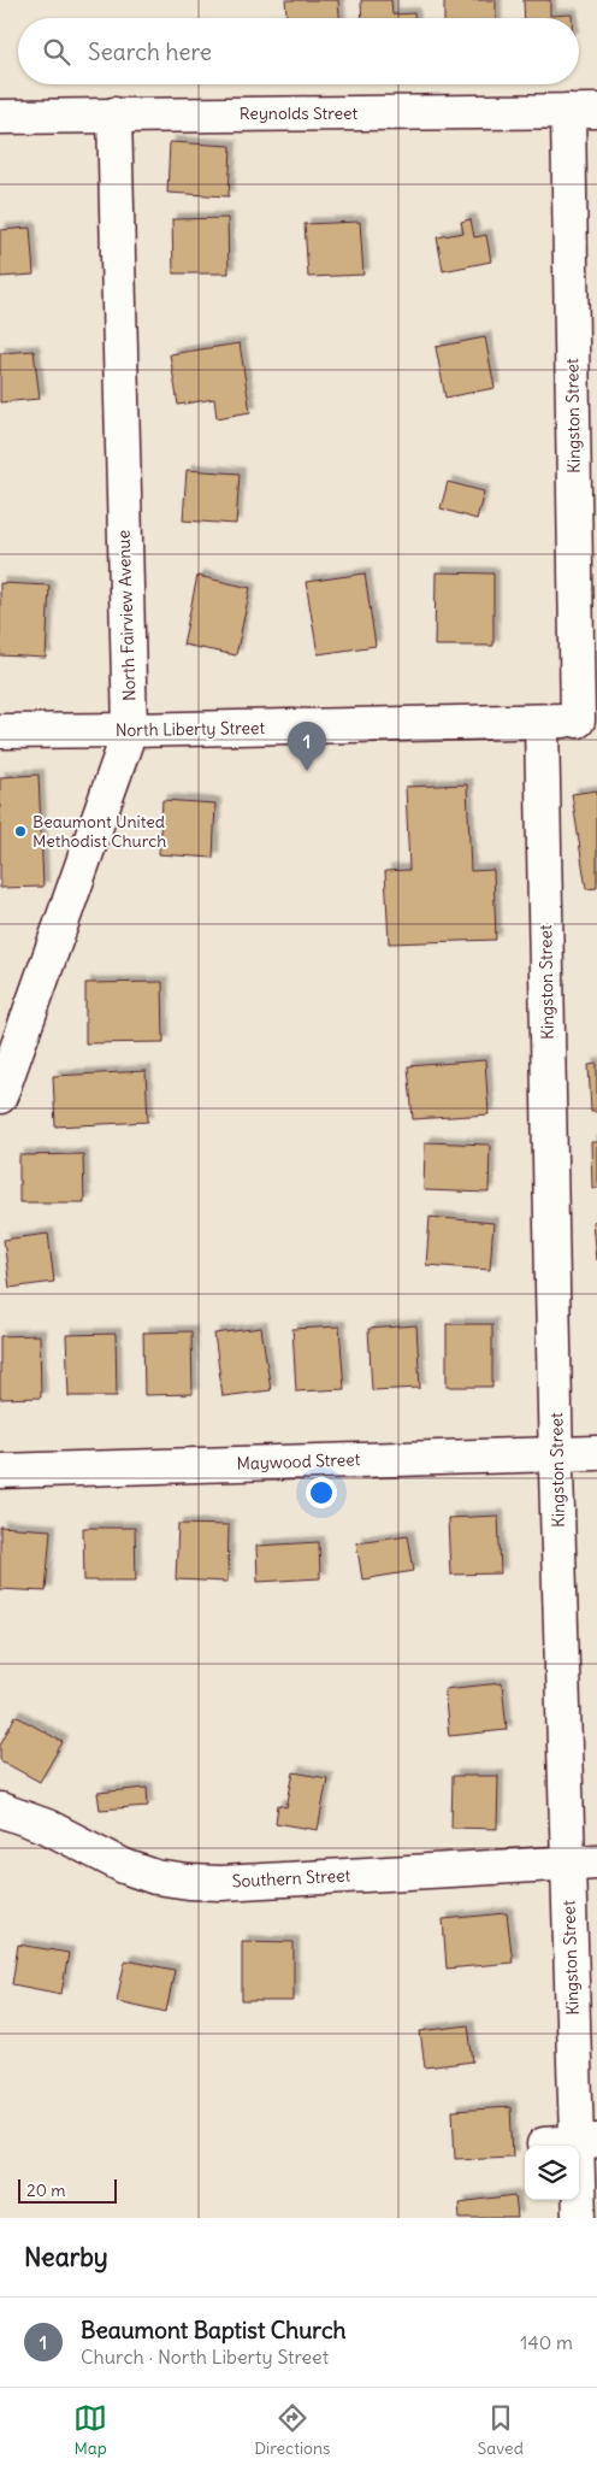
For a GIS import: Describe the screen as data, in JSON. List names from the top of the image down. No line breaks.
{"streets":{"street":["Reynolds Street","Kingston Street","North Fairview Avenue","North Liberty Street","Maywood Street","Southern Street"]},"crossings":[["Reynolds Street","Kingston Street"],["Reynolds Street","North Fairview Avenue"],["Kingston Street","North Liberty Street"],["Kingston Street","Maywood Street"],["Kingston Street","Southern Street"],["North Fairview Avenue","North Liberty Street"]],"places":["Beaumont United Methodist Church"],"scale_bar":"20 m","page":{"search":"Search here","pins":"1","scale":"20 m","heading":"Nearby","list":[{"mark":"1","name":"Beaumont Baptist Church","note":"Church · North Liberty Street","value":"140 m"}],"nav":["Map","Directions","Saved"]}}
